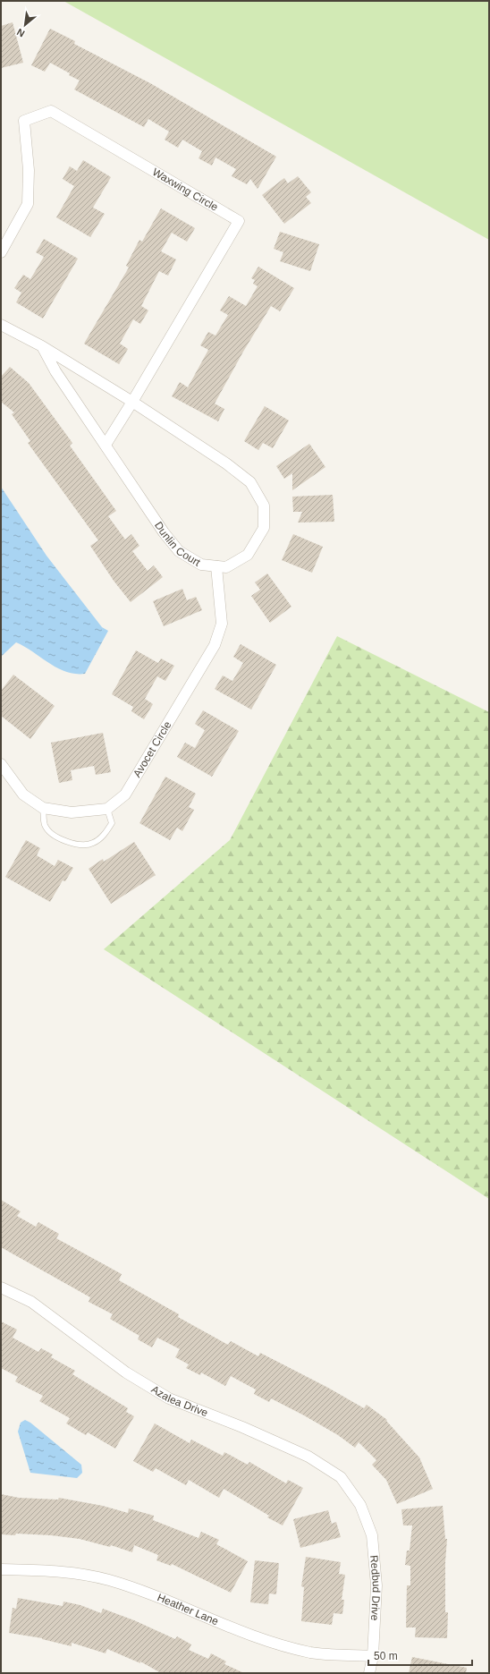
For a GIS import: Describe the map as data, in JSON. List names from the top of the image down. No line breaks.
{"streets":{"street":["Waxwing Circle","Dunlin Court","Avocet Circle","Azalea Drive","Redbud Drive","Heather Lane"]},"crossings":[["Waxwing Circle","Dunlin Court"],["Dunlin Court","Avocet Circle"],["Azalea Drive","Redbud Drive"],["Redbud Drive","Heather Lane"]],"scale_bar":"50 m","north":"bottom left"}
